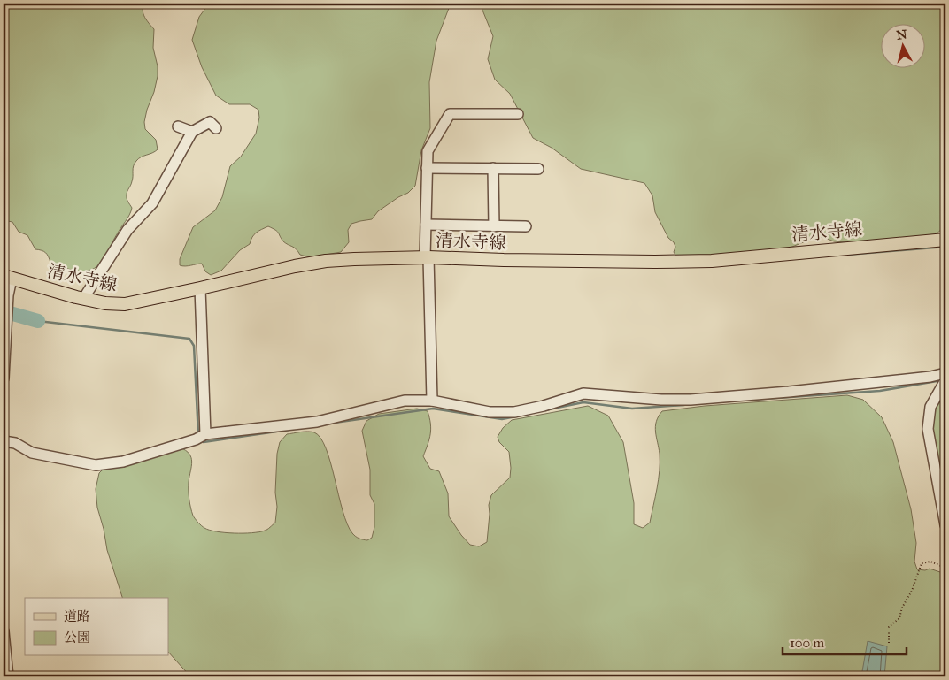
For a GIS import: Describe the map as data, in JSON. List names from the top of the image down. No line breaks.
{"streets":{"main road":["清水寺線"]},"legend":["道路","公園"],"scale_bar":"100 m","north":"top"}
